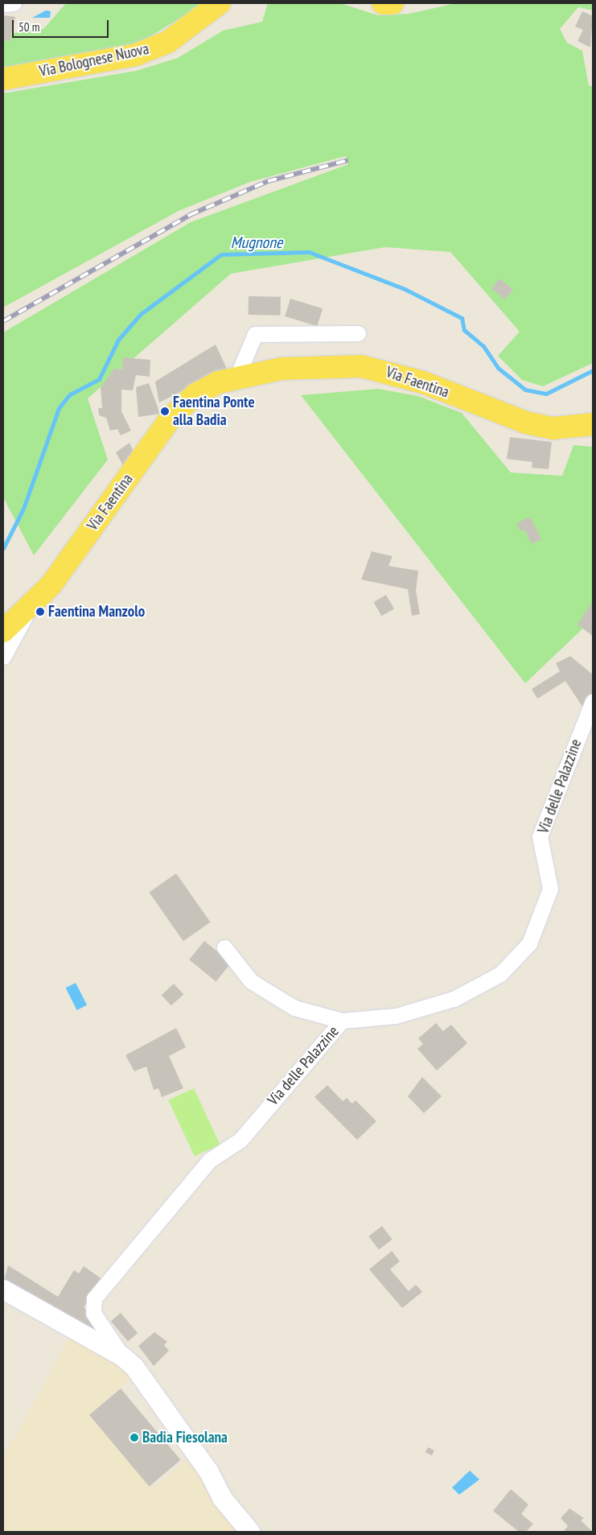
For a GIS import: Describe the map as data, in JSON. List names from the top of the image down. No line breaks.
{"streets":{"main road":["Via Bolognese Nuova","Via Faentina"],"street":["Via delle Palazzine"]},"water":["Mugnone"],"places":["Faentina Ponte alla Badia","Faentina Manzolo","Badia Fiesolana"],"scale_bar":"50 m"}
